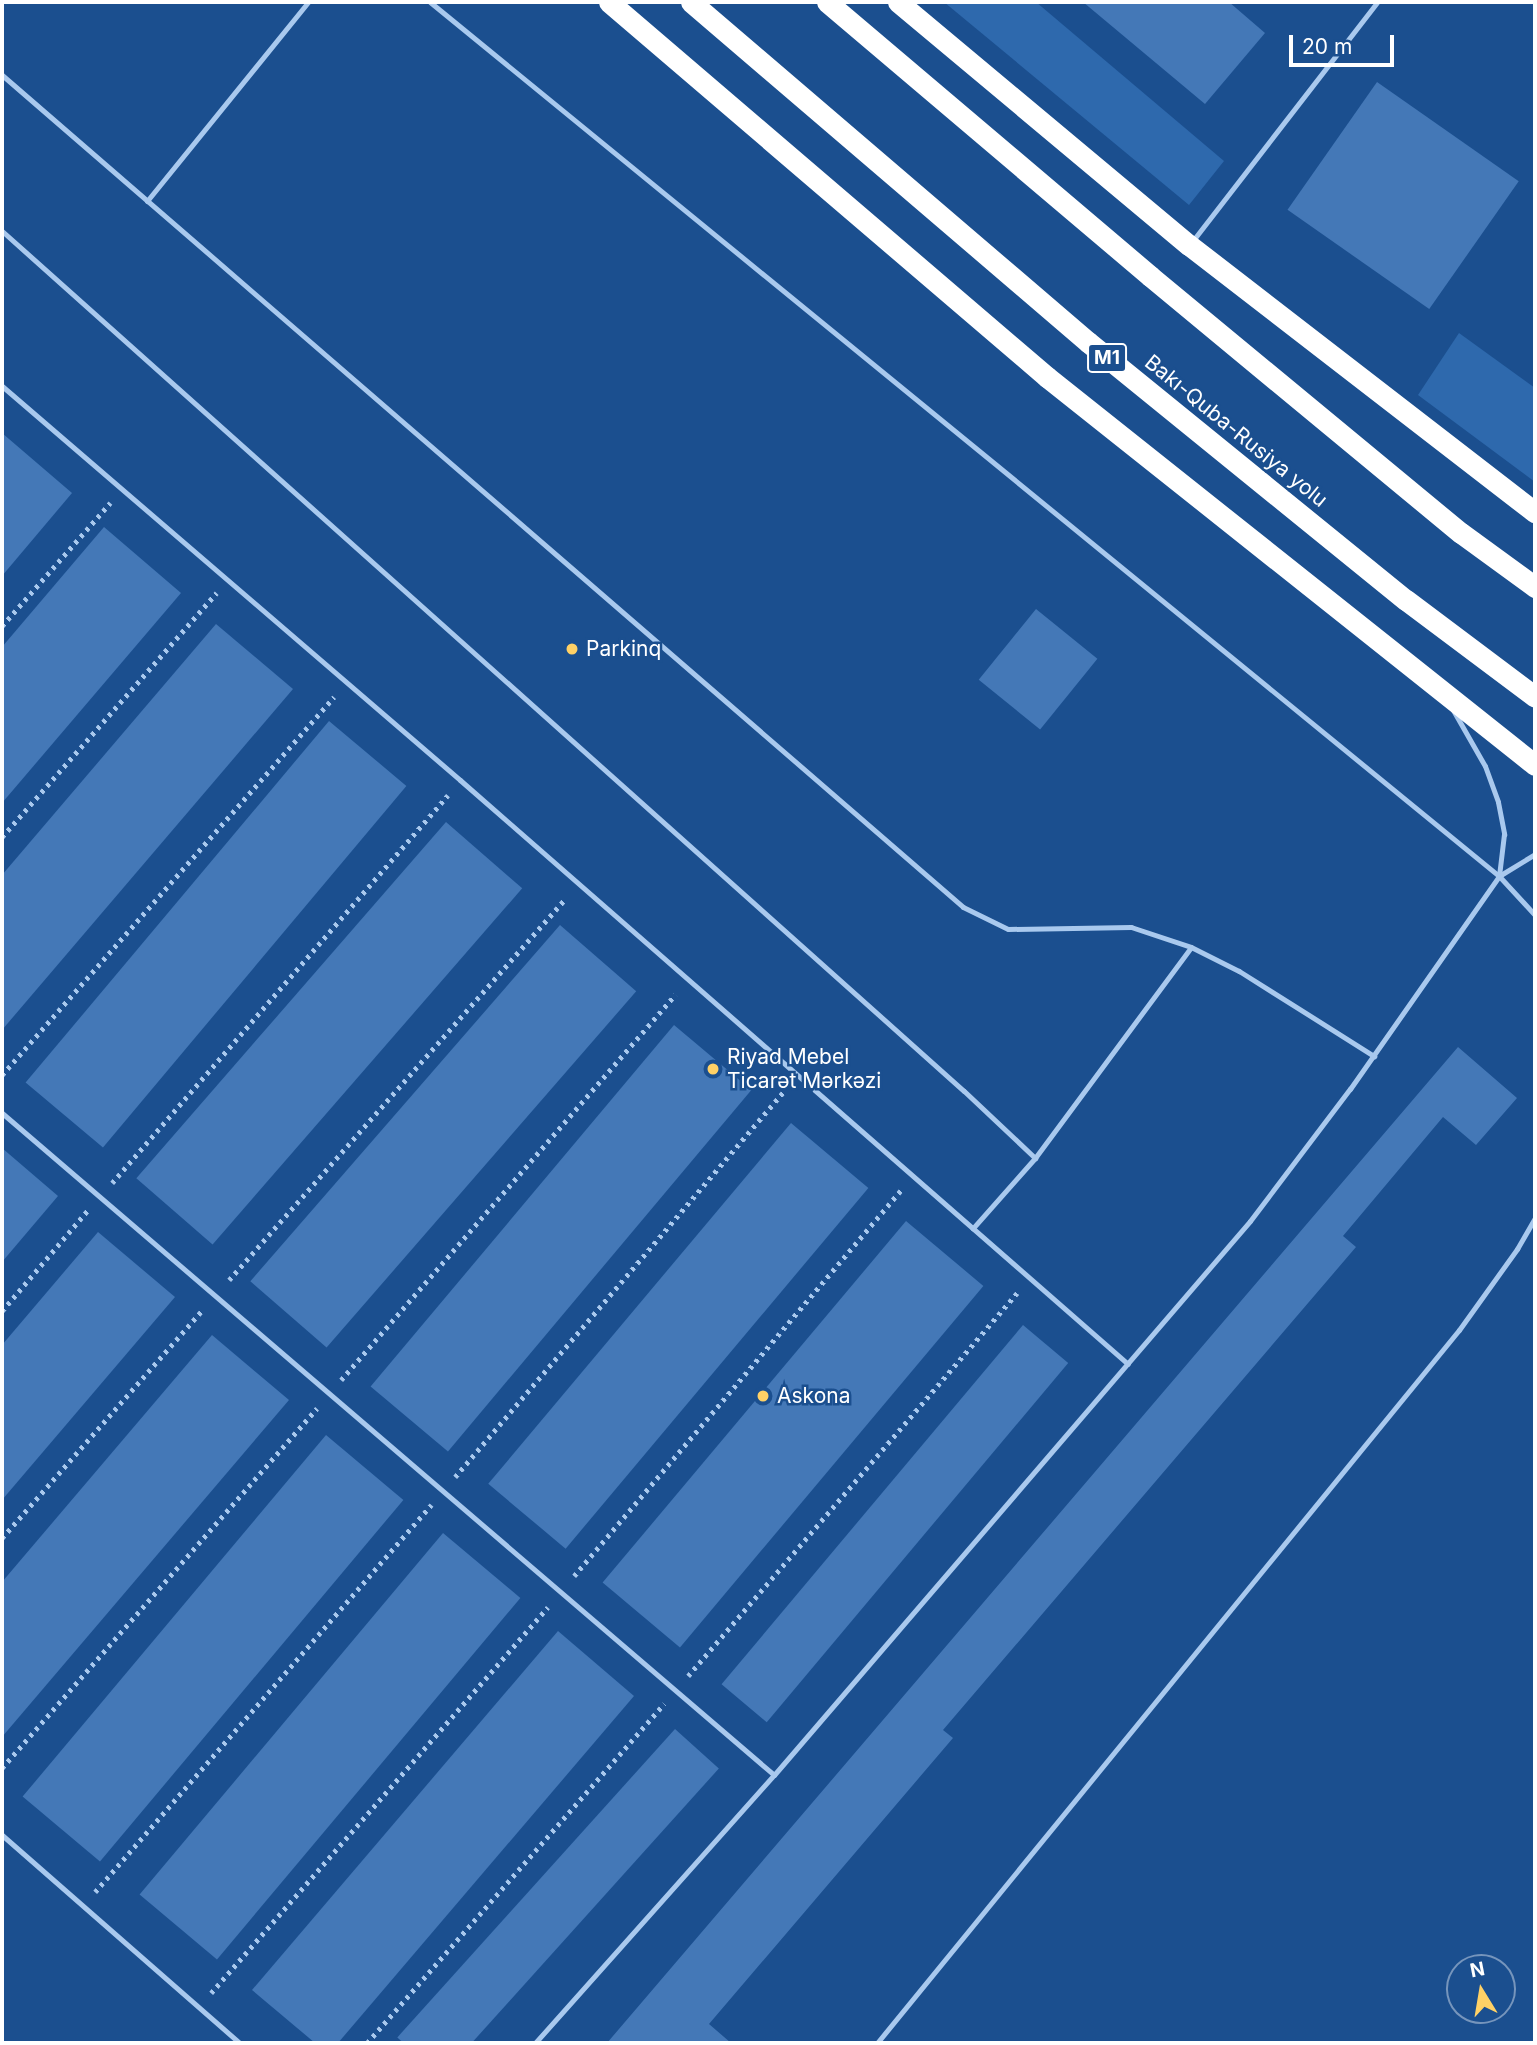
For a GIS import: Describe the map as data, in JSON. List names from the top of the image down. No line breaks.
{"streets":{"highway":["M1","Bakı-Quba-Rusiya yolu"]},"places":["Parkinq","Riyad Mebel Ticarət Mərkəzi","Askona"],"scale_bar":"20 m","north":"top"}
